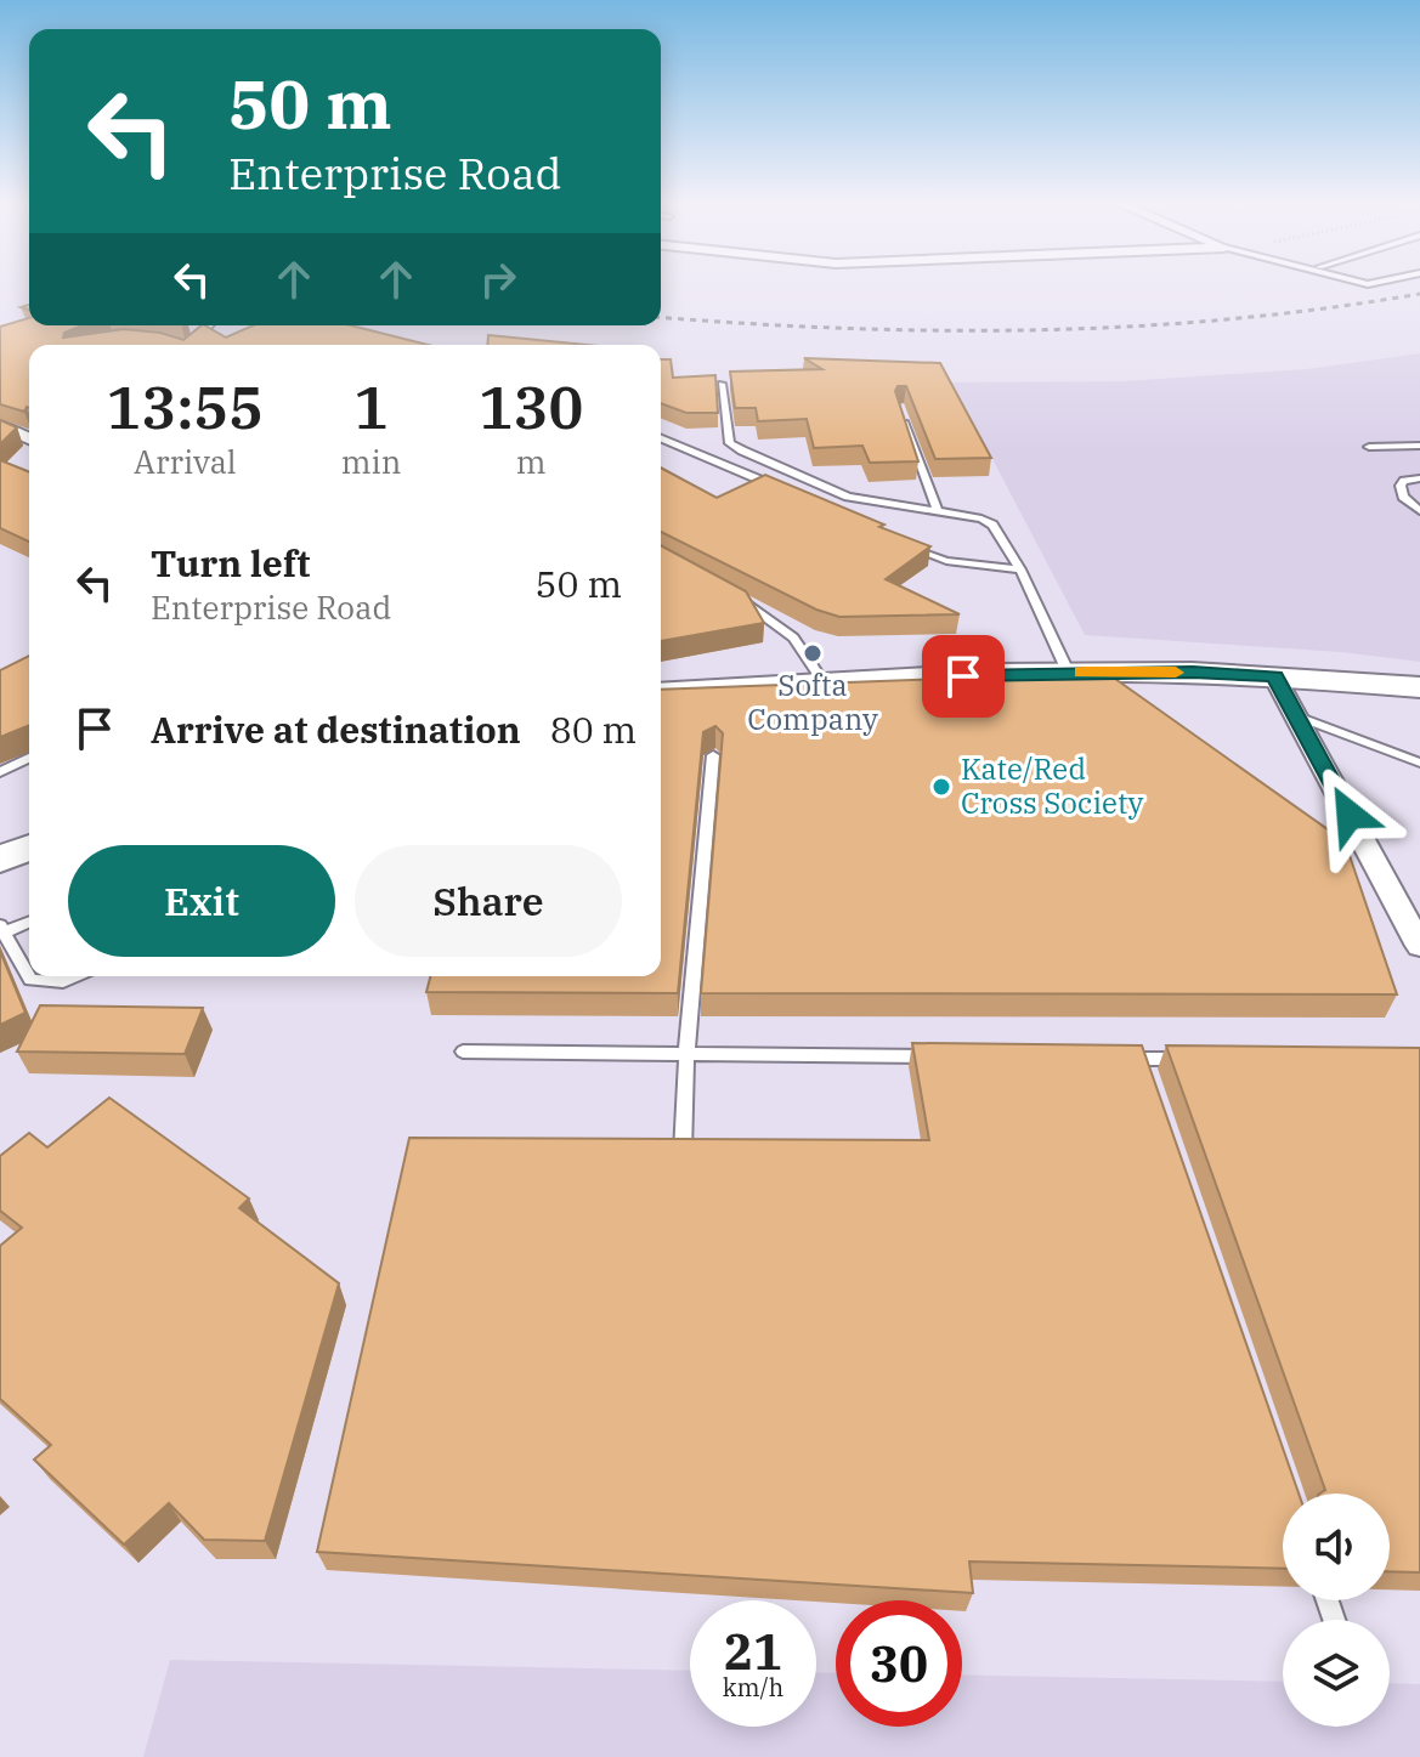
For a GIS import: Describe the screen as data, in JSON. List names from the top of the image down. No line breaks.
{"places":["Softa Company","Kate/Red Cross Society"],"page":{"turn":["50 m","Enterprise Road"],"eta":["13:55","Arrival","1","min","130","m"],"list":[{"name":"Turn left","note":"Enterprise Road","value":"50 m"},{"name":"Arrive at destination","value":"80 m"}],"buttons":["Exit","Share"],"speed":"21 km/h","limit":"30"}}
